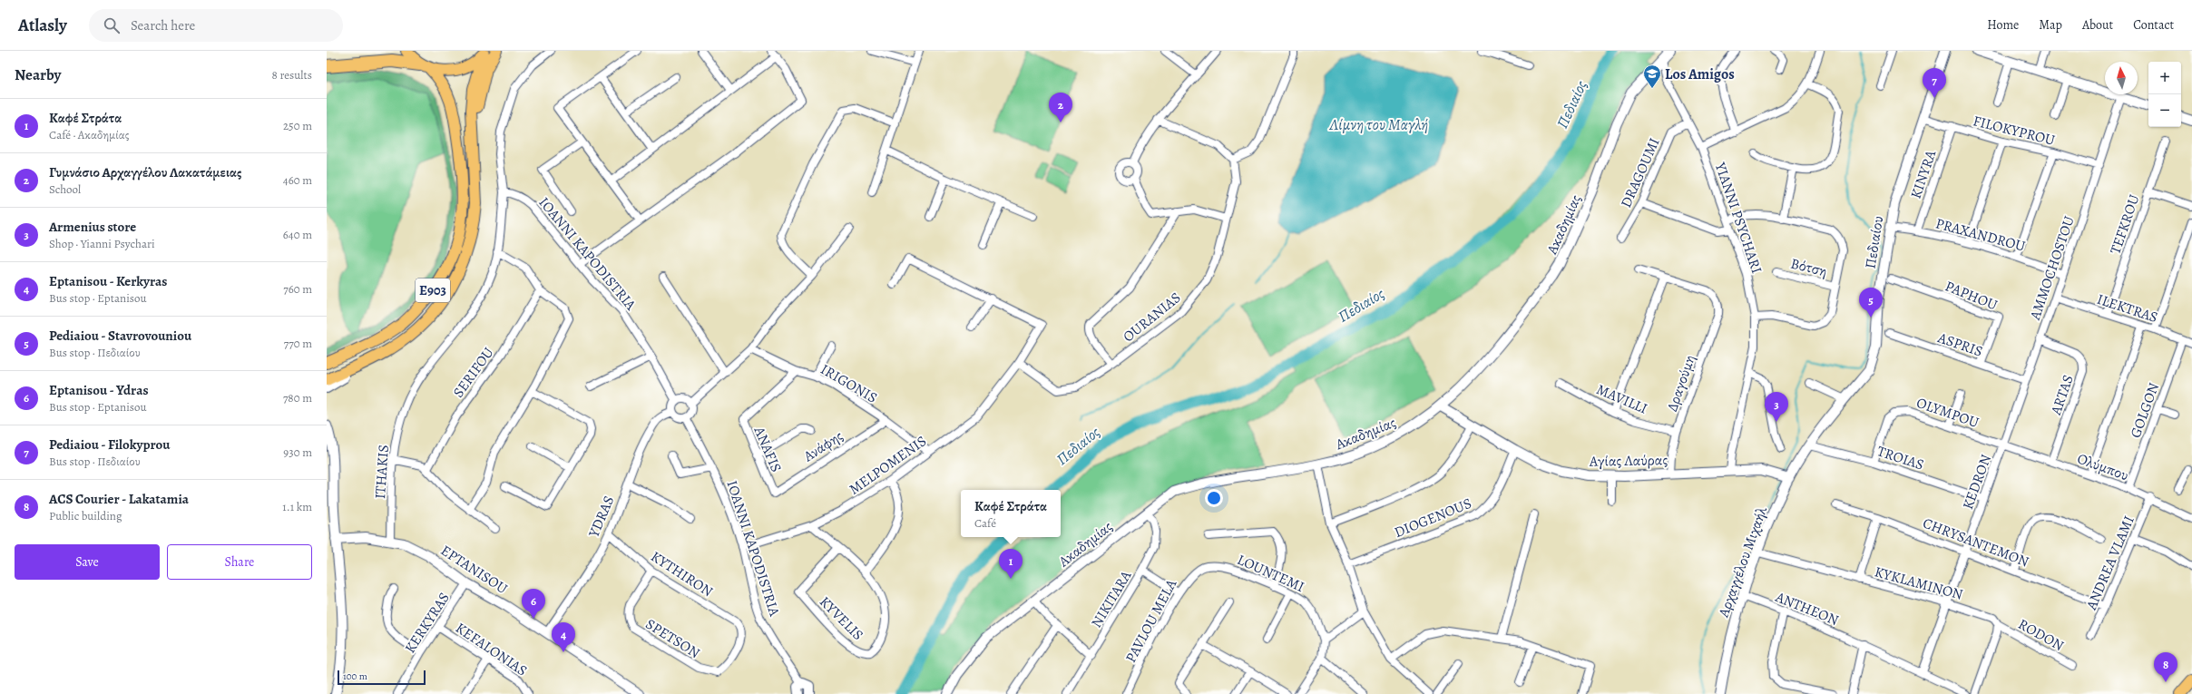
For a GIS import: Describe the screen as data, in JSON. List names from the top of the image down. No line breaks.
{"streets":{"main road":["E903"],"street":["FILOKYPROU","DRAGOUMI","KINYRA","YIANNI PSYCHARI","Ακαδημίας","TEFKROU","PRAXANDROU","Πεδιαίου","IOANNI KAPODISTRIA","Βότση","AMMOCHOSTOU","PAPHOU","ILEKTRAS","OURANIAS","ASPRIS","SERIFOU","IRIGONIS","Δραγούμη","ARTAS","MAVILLI","GOLGON","OLYMPOU","Ανάφης","ANAFIS","TROIAS","Αγίας Λαύρας","MELPOMENIS","Ολύμπου","ITHAKIS","KEDRON","YDRAS","DIOGENOUS","CHRYSANTEMON","Αρχαγγέλου Μιχαήλ","ANDREA VLAMI","EPTANISOU","LOUNTEMI","KYTHIRON","KYKLAMINON","NIKITARA","ANTHEON","KYVELIS","PAVLOU MELA","KERKYRAS","RODON","SPETSON","KEFALONIAS"]},"crossings":[["FILOKYPROU","KINYRA"],["FILOKYPROU","Πεδιαίου"],["FILOKYPROU","AMMOCHOSTOU"],["DRAGOUMI","YIANNI PSYCHARI"],["KINYRA","PRAXANDROU"],["YIANNI PSYCHARI","Ακαδημίας"],["YIANNI PSYCHARI","Αγίας Λαύρας"],["Ακαδημίας","Αγίας Λαύρας"],["Ακαδημίας","NIKITARA"],["TEFKROU","ILEKTRAS"],["PRAXANDROU","Πεδιαίου"],["PRAXANDROU","AMMOCHOSTOU"],["Πεδιαίου","TROIAS"],["Πεδιαίου","Αρχαγγέλου Μιχαήλ"],["IOANNI KAPODISTRIA","MELPOMENIS"],["IOANNI KAPODISTRIA","YDRAS"],["AMMOCHOSTOU","ILEKTRAS"],["AMMOCHOSTOU","ASPRIS"],["AMMOCHOSTOU","ARTAS"],["AMMOCHOSTOU","OLYMPOU"],["AMMOCHOSTOU","Ολύμπου"],["AMMOCHOSTOU","KEDRON"],["PAPHOU","ASPRIS"],["ILEKTRAS","GOLGON"],["OURANIAS","MELPOMENIS"],["IRIGONIS","Ανάφης"],["IRIGONIS","ANAFIS"],["IRIGONIS","MELPOMENIS"],["Δραγούμη","MAVILLI"],["Δραγούμη","Αγίας Λαύρας"],["ARTAS","Ολύμπου"],["GOLGON","Ολύμπου"],["OLYMPOU","TROIAS"],["OLYMPOU","Ολύμπου"],["OLYMPOU","KEDRON"],["Ανάφης","ANAFIS"],["TROIAS","KEDRON"],["TROIAS","Αρχαγγέλου Μιχαήλ"],["Αγίας Λαύρας","DIOGENOUS"],["Αγίας Λαύρας","Αρχαγγέλου Μιχαήλ"],["MELPOMENIS","KYVELIS"],["Ολύμπου","KEDRON"],["Ολύμπου","ANDREA VLAMI"],["ITHAKIS","EPTANISOU"],["KEDRON","CHRYSANTEMON"],["KEDRON","KYKLAMINON"],["KEDRON","ANTHEON"],["YDRAS","EPTANISOU"],["YDRAS","KYTHIRON"],["CHRYSANTEMON","ANDREA VLAMI"],["Αρχαγγέλου Μιχαήλ","KYKLAMINON"],["Αρχαγγέλου Μιχαήλ","ANTHEON"],["EPTANISOU","KERKYRAS"],["LOUNTEMI","PAVLOU MELA"],["KYTHIRON","SPETSON"],["KYKLAMINON","RODON"],["KERKYRAS","KEFALONIAS"]],"water":["Πεδιαίος","Λίμνη του Μαγλή"],"places":{"school or university":["Los Amigos"]},"scale_bar":"100 m","north":"top","page":{"header":"Atlasly","search":"Search here","nav":["Home","Map","About","Contact"],"heading":["Nearby","8 results"],"map_buttons":["+","−"],"pins":["7","2","5","3","1","6","4","8"],"list":[{"mark":"1","name":"Καφέ Στράτα","note":"Café · Ακαδημίας","value":"250 m"},{"mark":"2","name":"Γυμνάσιο Αρχαγγέλου Λακατάμειας","note":"School","value":"460 m"},{"mark":"3","name":"Armenius store","note":"Shop · Yianni Psychari","value":"640 m"},{"mark":"4","name":"Eptanisou - Kerkyras","note":"Bus stop · Eptanisou","value":"760 m"},{"mark":"5","name":"Pediaiou - Stavrovouniou","note":"Bus stop · Πεδιαίου","value":"770 m"},{"mark":"6","name":"Eptanisou - Ydras","note":"Bus stop · Eptanisou","value":"780 m"},{"mark":"7","name":"Pediaiou - Filokyprou","note":"Bus stop · Πεδιαίου","value":"930 m"},{"mark":"8","name":"ACS Courier - Lakatamia","note":"Public building","value":"1.1 km"}],"popup":["Καφέ Στράτα","Café"],"buttons":["Save","Share"],"scale":"100 m"}}
